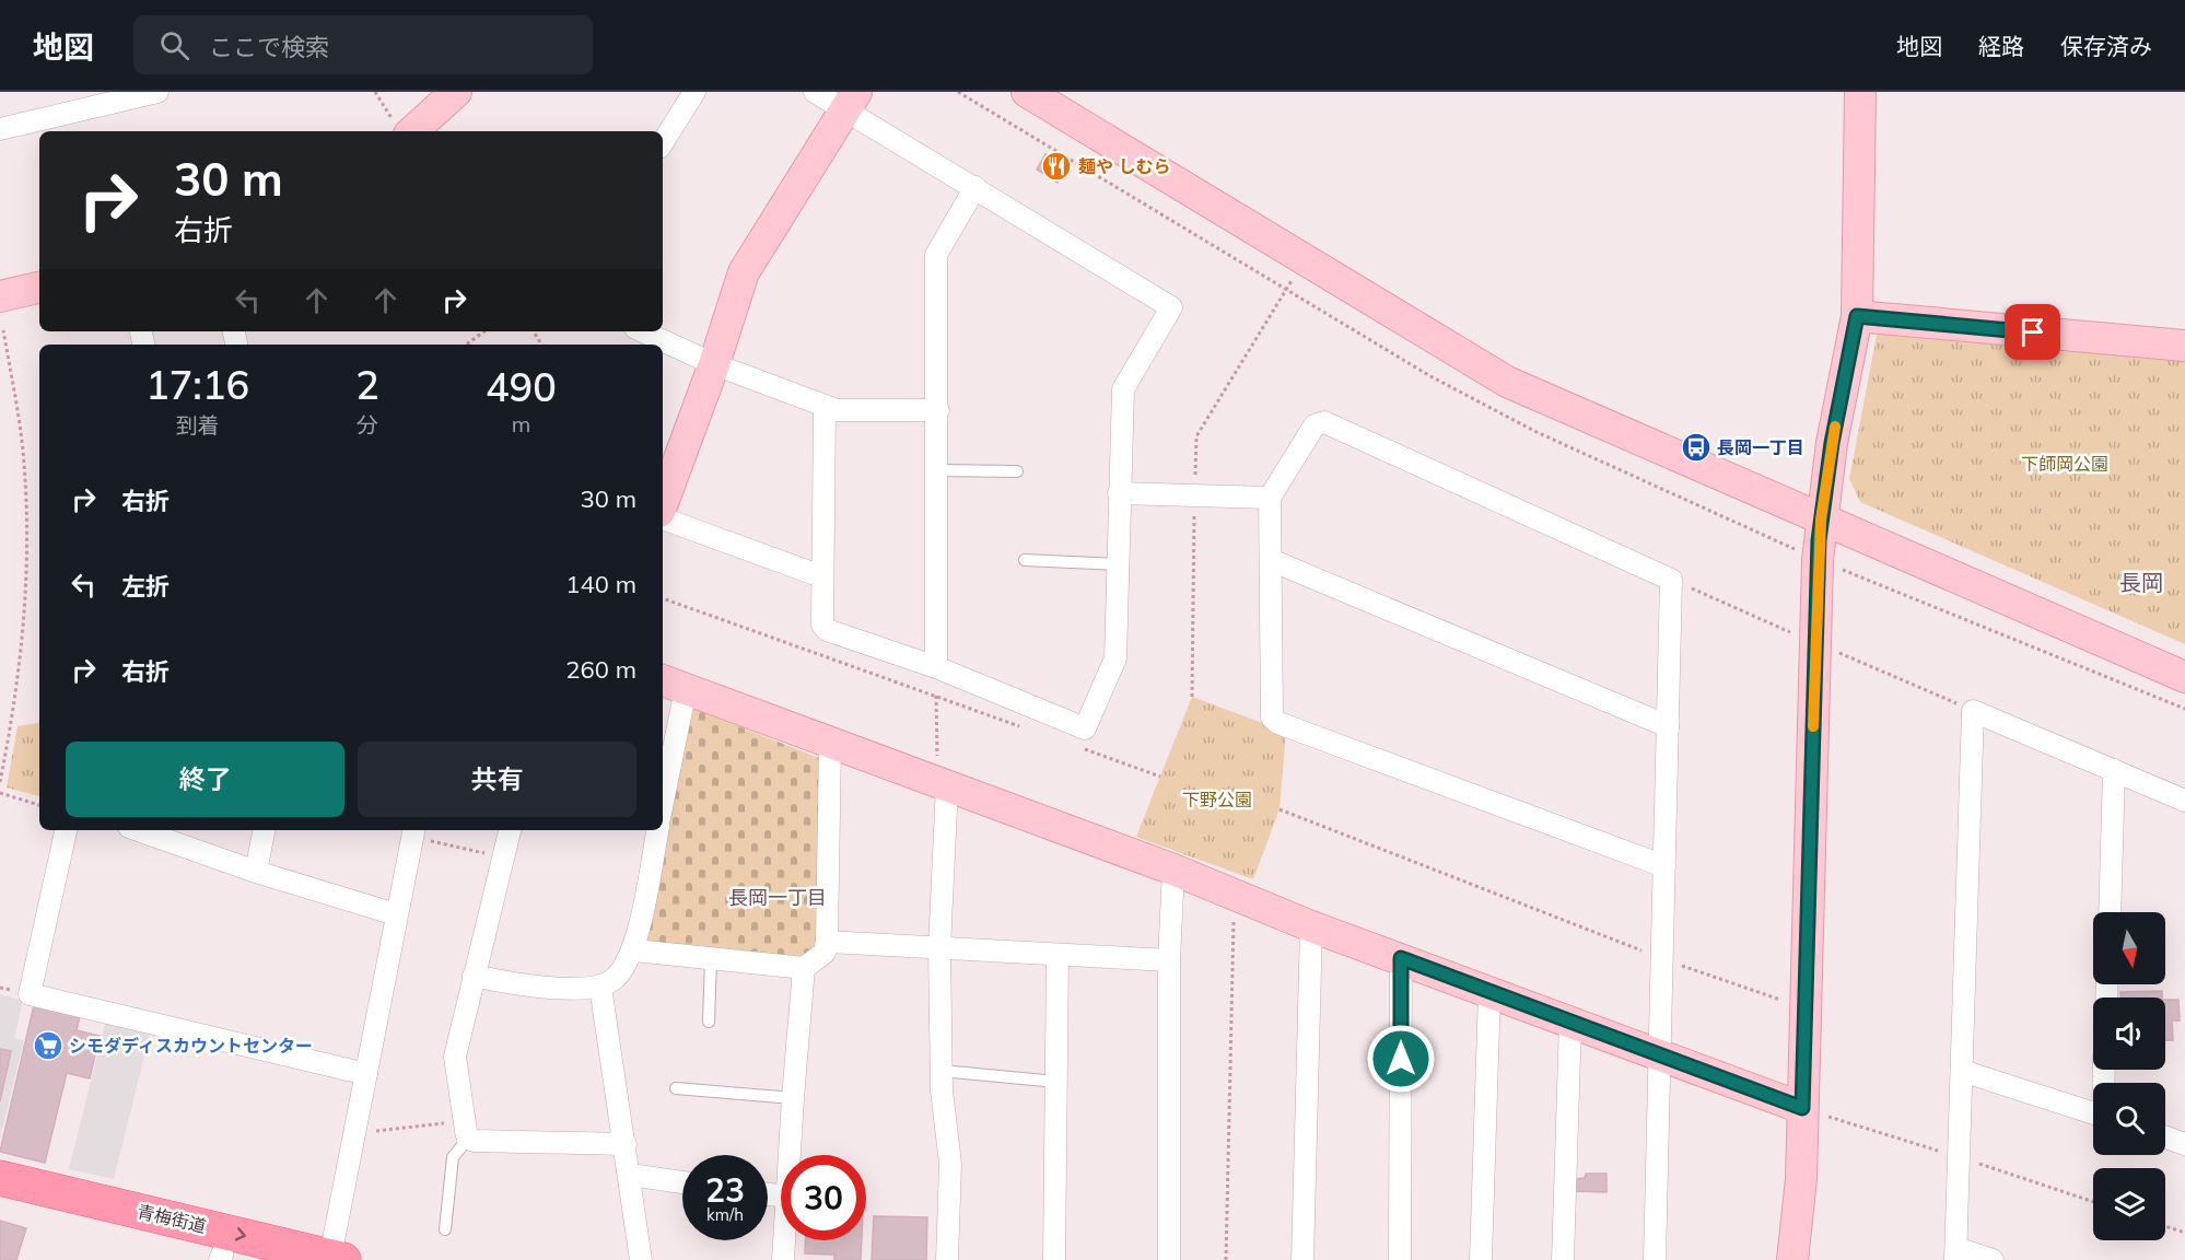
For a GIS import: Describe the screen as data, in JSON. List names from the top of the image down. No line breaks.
{"streets":{"main road":["青梅街道"]},"districts":["長岡","長岡一丁目"],"parks":["下師岡公園","下野公園"],"places":{"restaurant":["麺や しむら"],"bus stop":["長岡一丁目"],"supermarket":["シモダディスカウントセンター"]},"north":"bottom","page":{"header":"地図","search":"ここで検索","nav":["地図","経路","保存済み"],"turn":["30 m","右折"],"eta":["17:16","到着","2","分","490","m"],"list":[{"name":"右折","value":"30 m"},{"name":"左折","value":"140 m"},{"name":"右折","value":"260 m"}],"buttons":["終了","共有"],"speed":"23 km/h","limit":"30"}}
